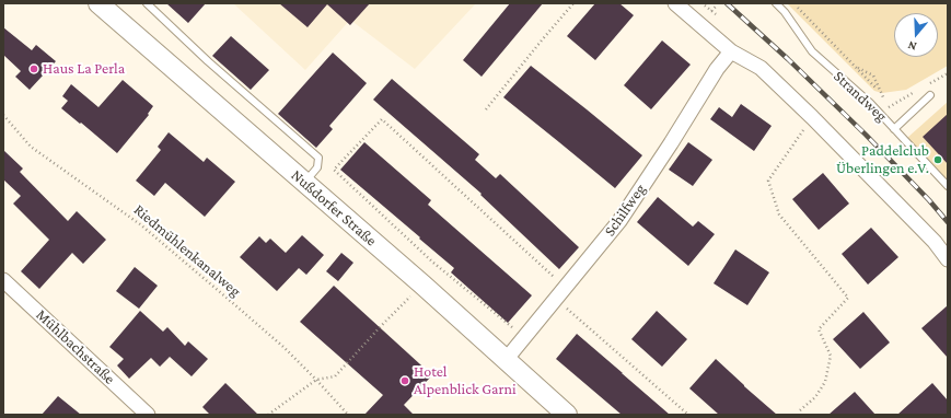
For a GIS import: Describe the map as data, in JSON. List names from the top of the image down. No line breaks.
{"streets":{"street":["Nußdorfer Straße","Schilfweg","Mühlbachstraße"],"lane":["Strandweg"],"path":["Riedmühlenkanalweg"]},"crossings":[["Nußdorfer Straße","Schilfweg"]],"places":["Haus La Perla","Paddelclub Überlingen e.V.","Hotel Alpenblick Garni"],"north":"bottom"}
